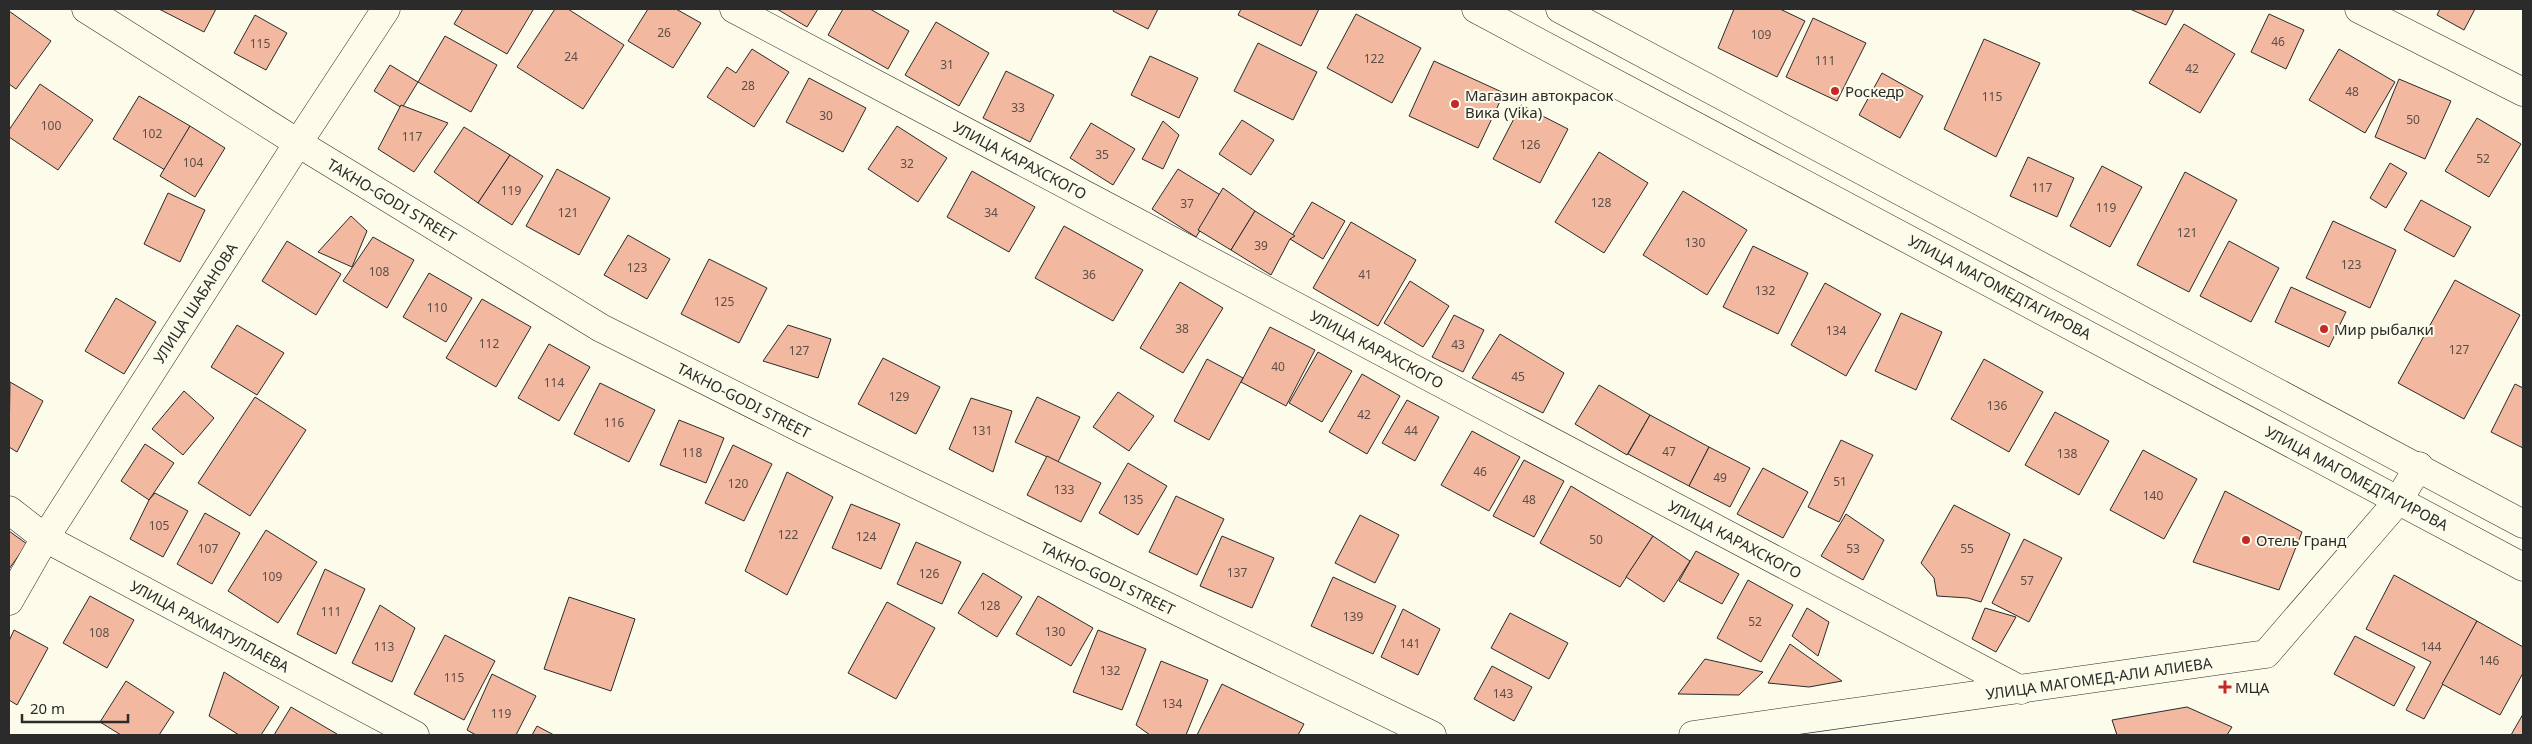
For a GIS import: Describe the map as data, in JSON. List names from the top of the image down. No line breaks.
{"streets":{"street":["УЛИЦА КАРАХСКОГО","TAKHO-GODI STREET","УЛИЦА МАГОМЕДТАГИРОВА","УЛИЦА ШАБАНОВА","УЛИЦА РАХМАТУЛЛАЕВА","УЛИЦА МАГОМЕД-АЛИ АЛИЕВА"]},"crossings":[["УЛИЦА КАРАХСКОГО","УЛИЦА МАГОМЕД-АЛИ АЛИЕВА"],["TAKHO-GODI STREET","УЛИЦА ШАБАНОВА"],["УЛИЦА МАГОМЕДТАГИРОВА","УЛИЦА МАГОМЕД-АЛИ АЛИЕВА"],["УЛИЦА ШАБАНОВА","УЛИЦА РАХМАТУЛЛАЕВА"]],"places":{"other":["Роскедр","Магазин автокрасок Вика (Vika)","Мир рыбалки","Отель Гранд"],"health":["МЦА"]},"house_numbers":["26","109","46","115","24","122","111","31","42","28","48","115","33","30","50","100","102","117","126","35","52","104","32","117","119","128","37","119","121","34","121","130","39","123","123","108","36","41","132","125","110","38","134","112","43","127","127","40","45","114","129","136","42","116","131","44","47","118","138","46","49","51","120","133","140","135","48","105","122","124","50","107","53","55","137","126","109","57","128","111","139","52","130","108","141","113","144","146","132","115","143","134","119"],"scale_bar":"20 m"}
